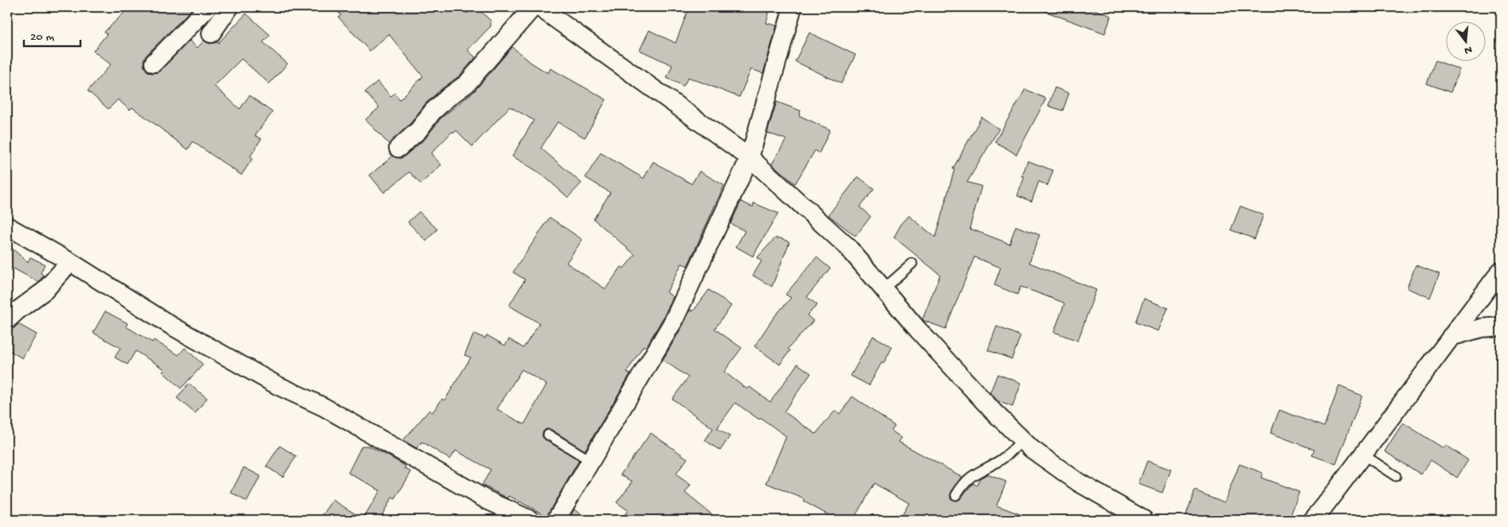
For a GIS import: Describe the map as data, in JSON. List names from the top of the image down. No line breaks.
{"scale_bar":"20 m","north":"bottom"}
